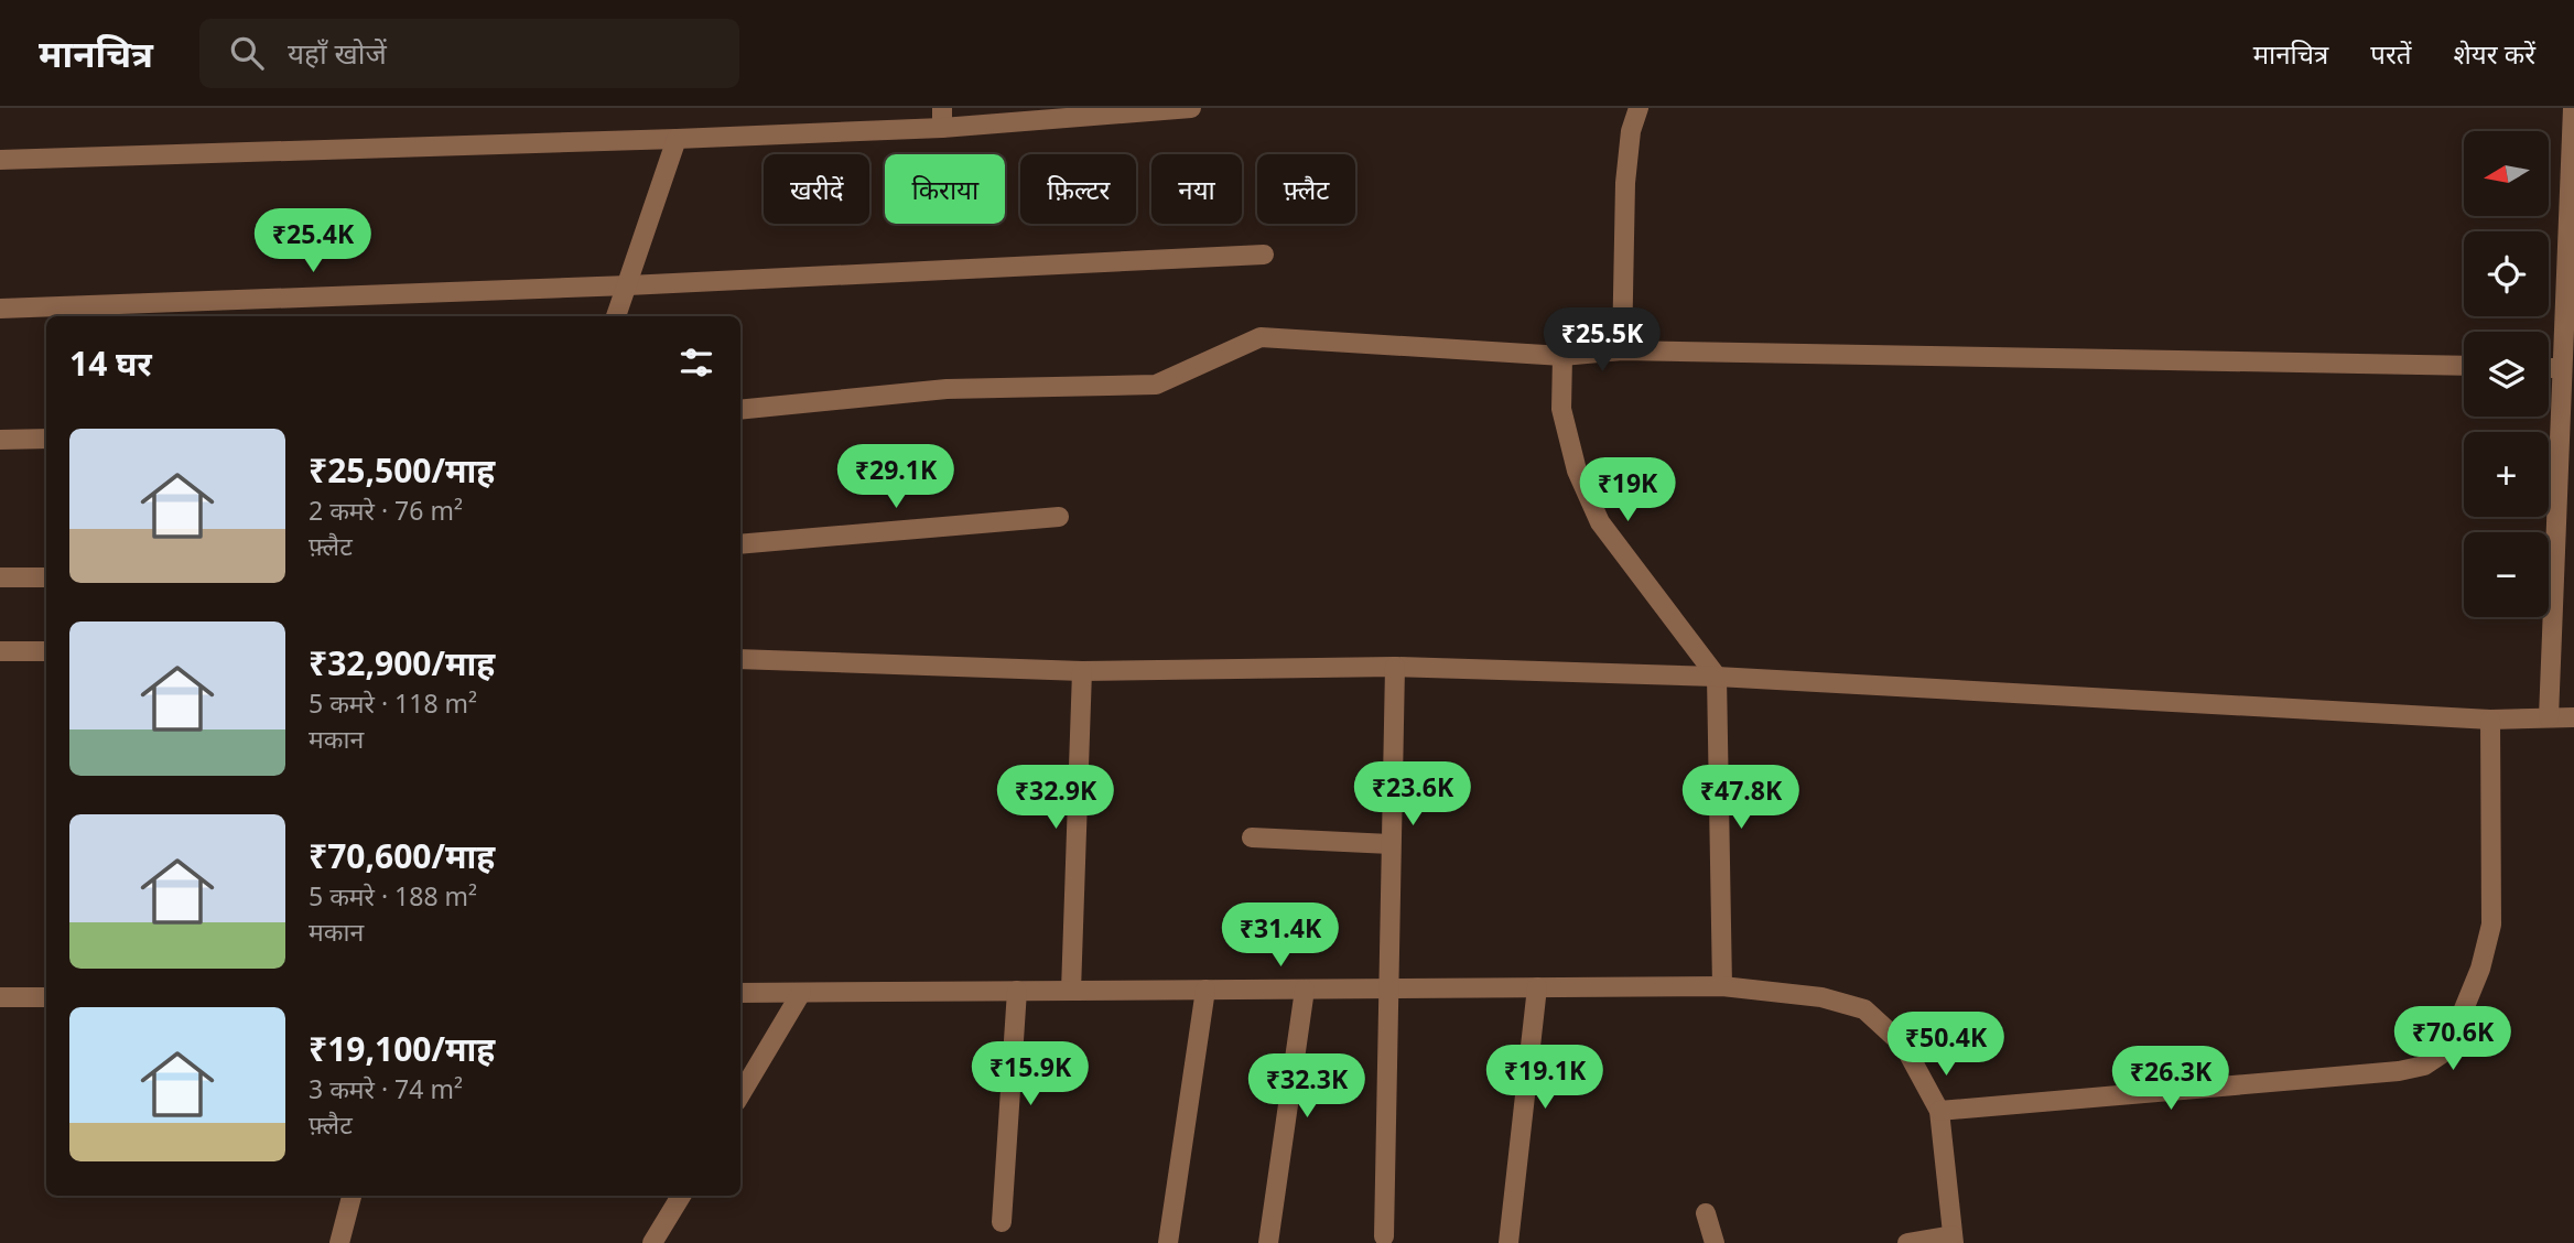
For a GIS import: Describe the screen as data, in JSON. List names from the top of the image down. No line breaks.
{"north":"left","page":{"header":"मानचित्र","search":"यहाँ खोजें","nav":["मानचित्र","परतें","शेयर करें"],"map_buttons":["+","−"],"chip":["खरीदें","किराया","फ़िल्टर","नया","फ़्लैट"],"price":["₹25.4K","₹25.5K","₹29.1K","₹19K","₹23.6K","₹32.9K","₹47.8K","₹31.4K","₹70.6K","₹50.4K","₹15.9K","₹19.1K","₹26.3K","₹32.3K"],"heading":"14 घर","list":[{"name":"₹25,500/माह","note":"2 कमरे · 76 m² · फ़्लैट"},{"name":"₹32,900/माह","note":"5 कमरे · 118 m² · मकान"},{"name":"₹70,600/माह","note":"5 कमरे · 188 m² · मकान"},{"name":"₹19,100/माह","note":"3 कमरे · 74 m² · फ़्लैट"}]}}
